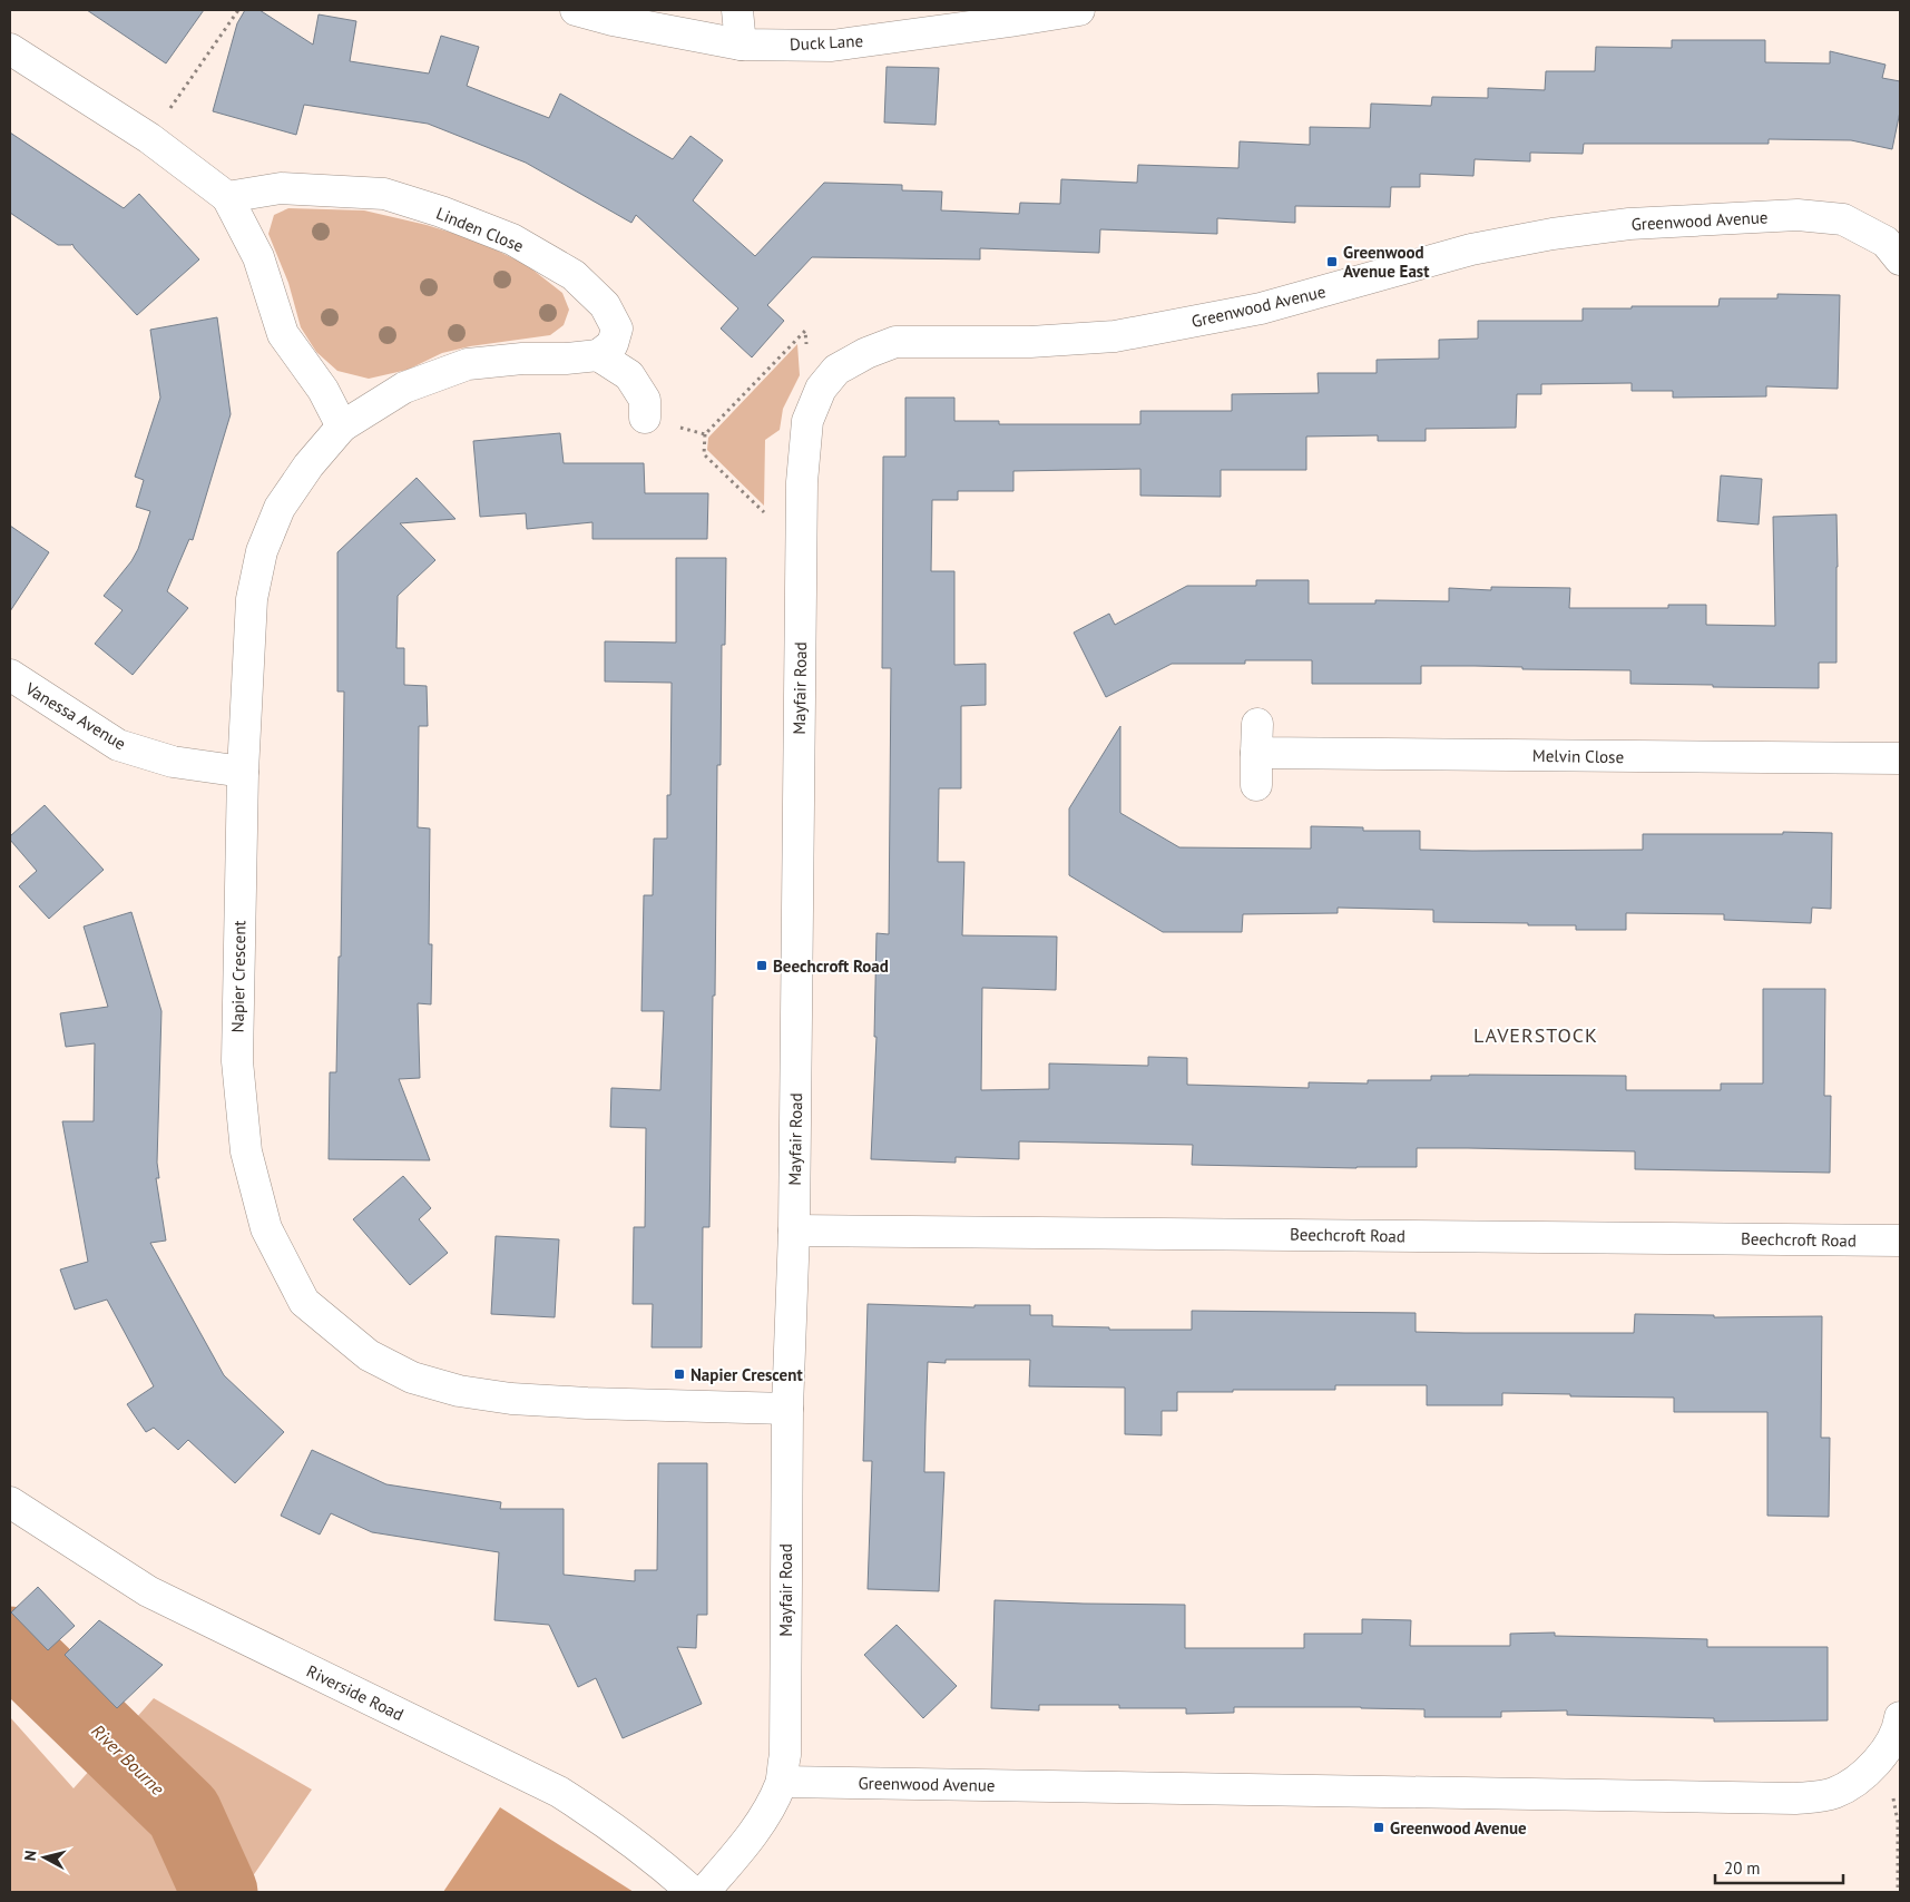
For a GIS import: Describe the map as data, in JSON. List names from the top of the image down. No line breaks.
{"streets":{"street":["Duck Lane","Greenwood Avenue","Linden Close","Mayfair Road","Vanessa Avenue","Melvin Close","Napier Crescent","Beechcroft Road","Riverside Road"]},"crossings":[["Greenwood Avenue","Mayfair Road"],["Linden Close","Napier Crescent"],["Mayfair Road","Napier Crescent"],["Mayfair Road","Beechcroft Road"],["Vanessa Avenue","Napier Crescent"]],"districts":["LAVERSTOCK"],"water":["River Bourne"],"places":{"transit":["Greenwood Avenue East","Beechcroft Road","Napier Crescent","Greenwood Avenue"]},"scale_bar":"20 m","north":"left"}
